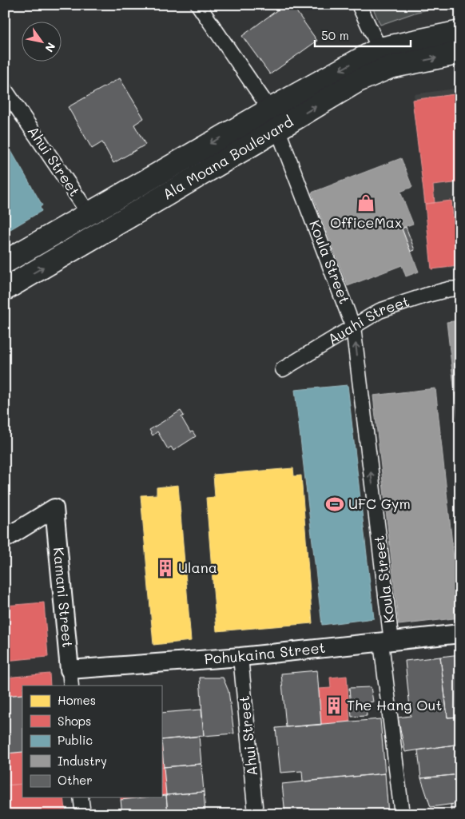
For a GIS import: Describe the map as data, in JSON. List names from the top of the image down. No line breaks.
{"streets":{"main road":["Ala Moana Boulevard"],"street":["Ahui Street","Koula Street","Auahi Street","Kamani Street","Pohukaina Street"]},"crossings":[["Ala Moana Boulevard","Ahui Street"],["Ala Moana Boulevard","Koula Street"],["Ahui Street","Pohukaina Street"],["Koula Street","Auahi Street"],["Koula Street","Pohukaina Street"],["Kamani Street","Pohukaina Street"]],"one_way":["Koula Street"],"places":{"shop":["OfficeMax"],"sports":["UFC Gym"],"building":["Ulana","The Hang Out"]},"legend":["Homes","Shops","Public","Industry","Other"],"scale_bar":"50 m","north":"bottom right"}
